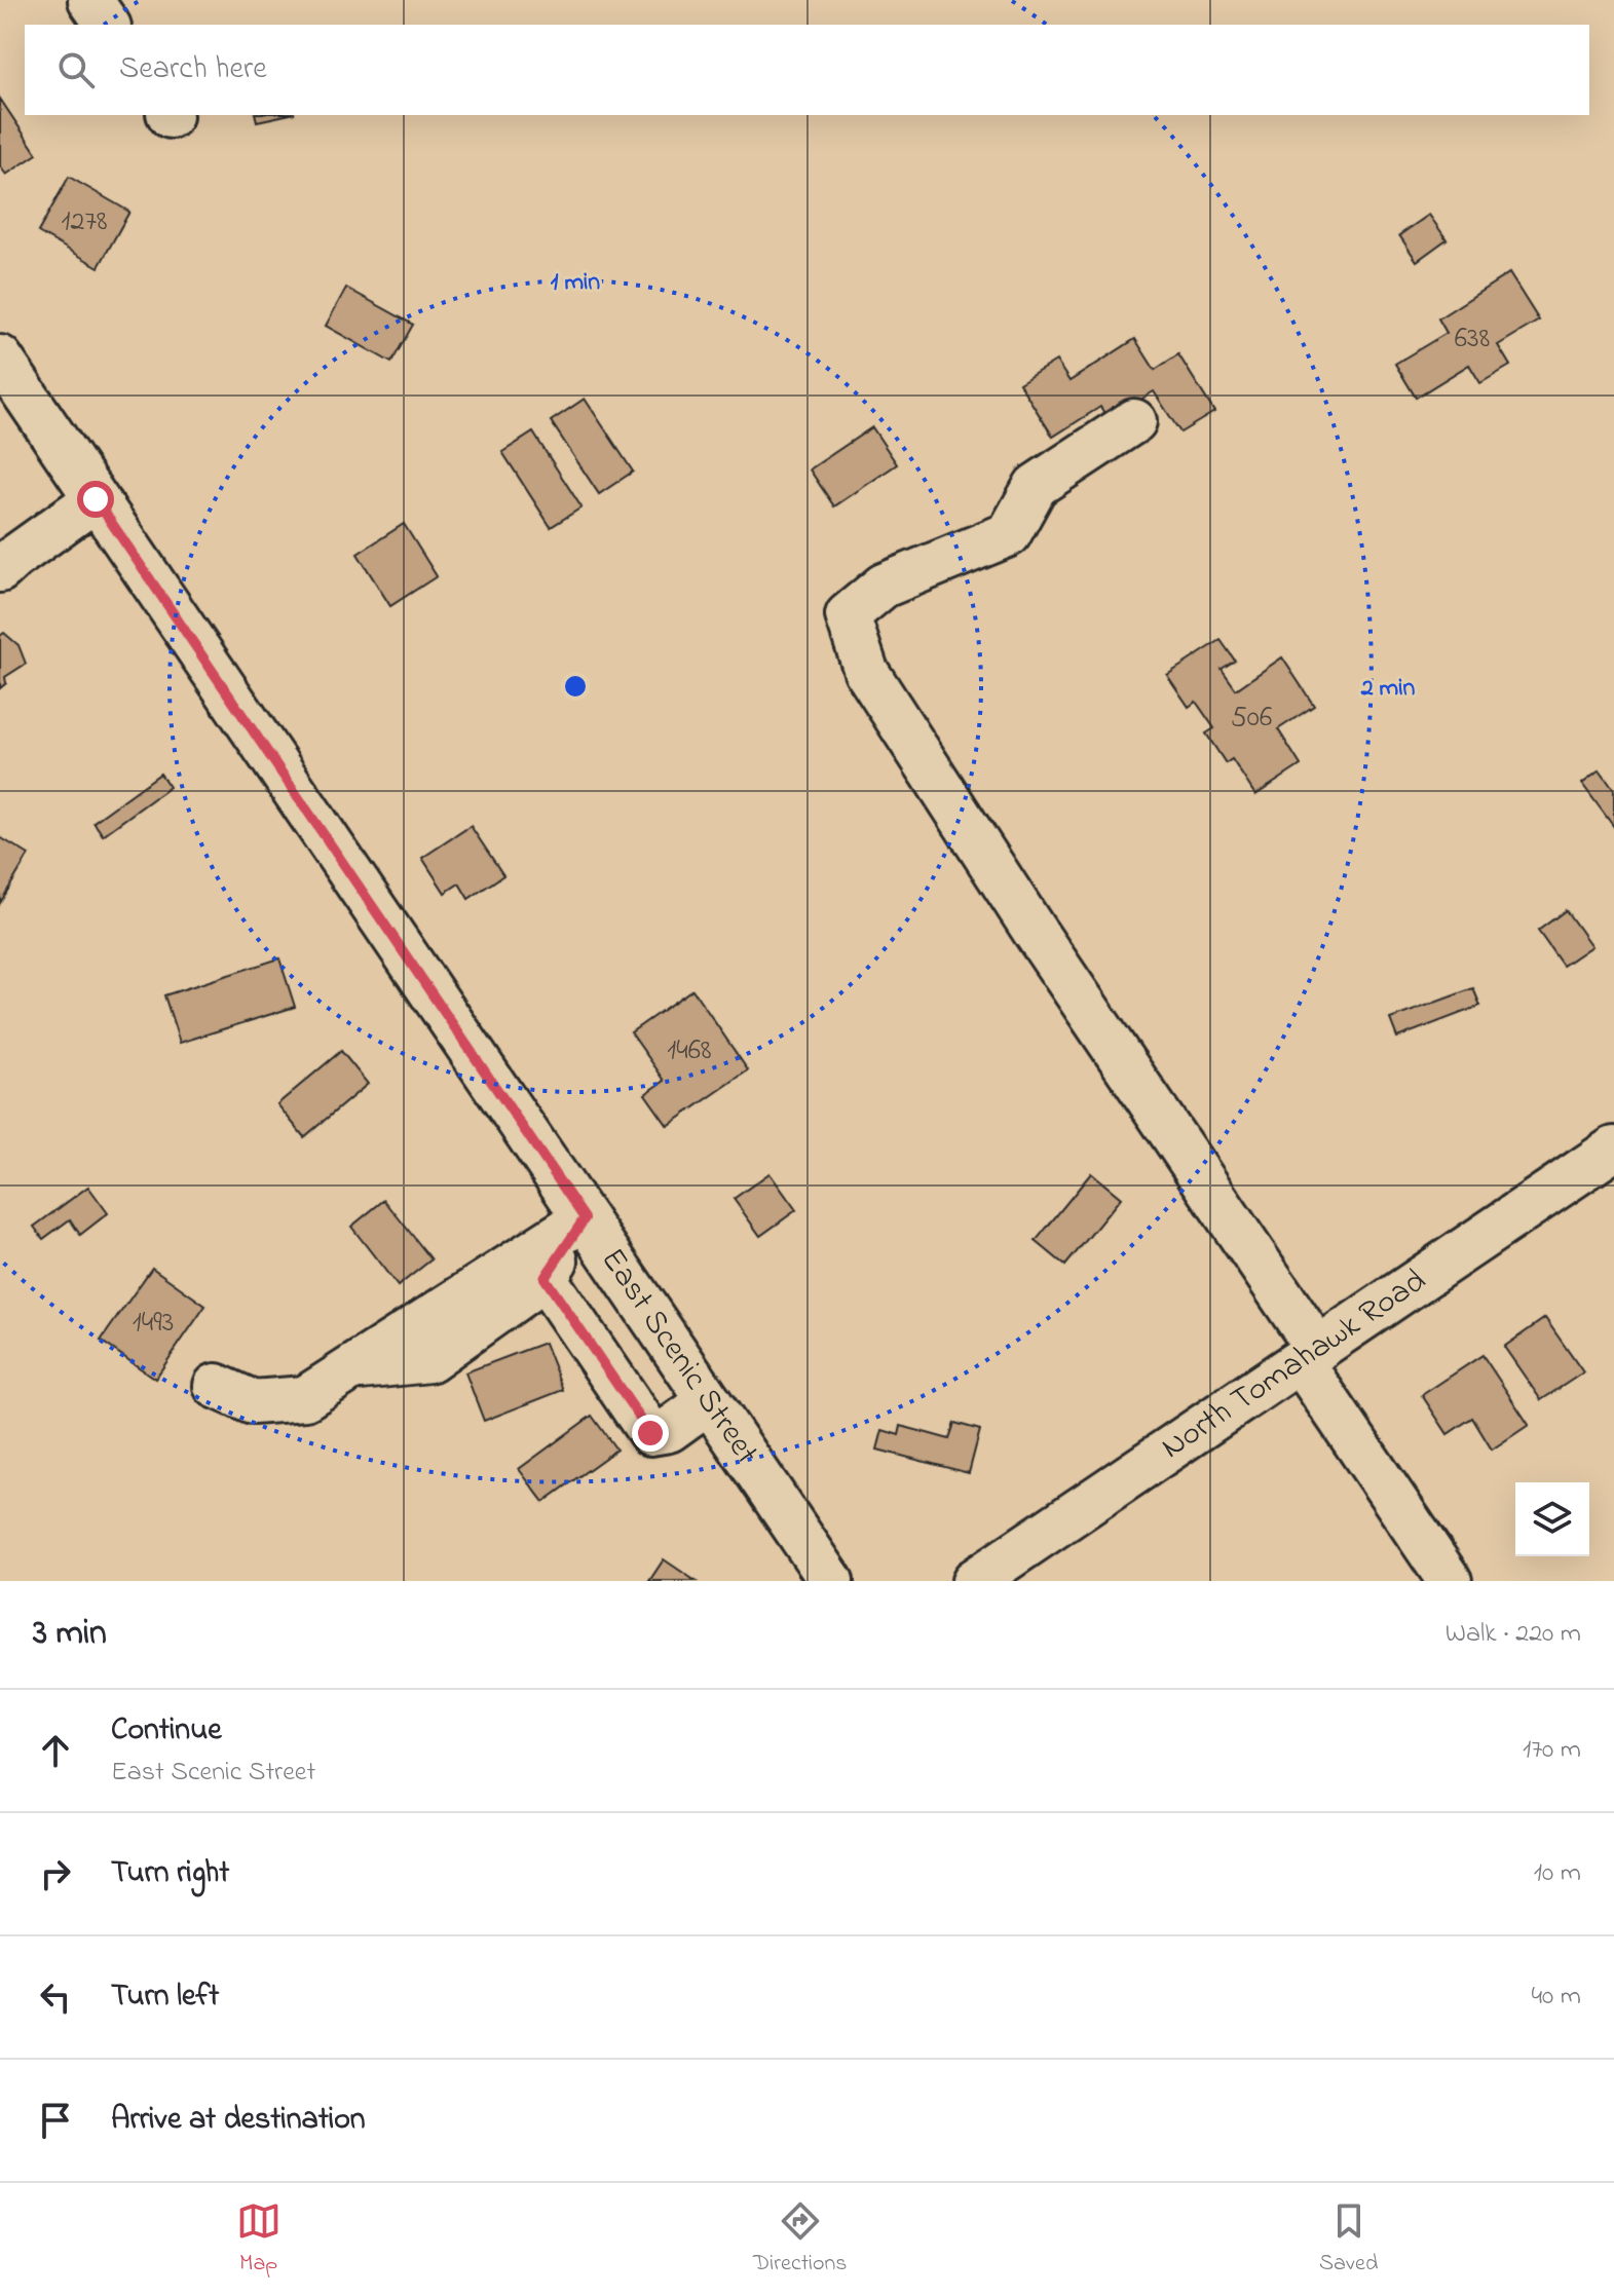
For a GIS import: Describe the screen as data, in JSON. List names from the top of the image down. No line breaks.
{"streets":{"street":["East Scenic Street","North Tomahawk Road"]},"house_numbers":["1278","638","506","1468","1493"],"page":{"search":"Search here","heading":["3 min","Walk · 220 m"],"list":[["Continue","East Scenic Street","170 m"],["Turn right","10 m"],["Turn left","40 m"],"Arrive at destination"],"nav":["Map","Directions","Saved"]},"rings":["1 min","2 min"]}
